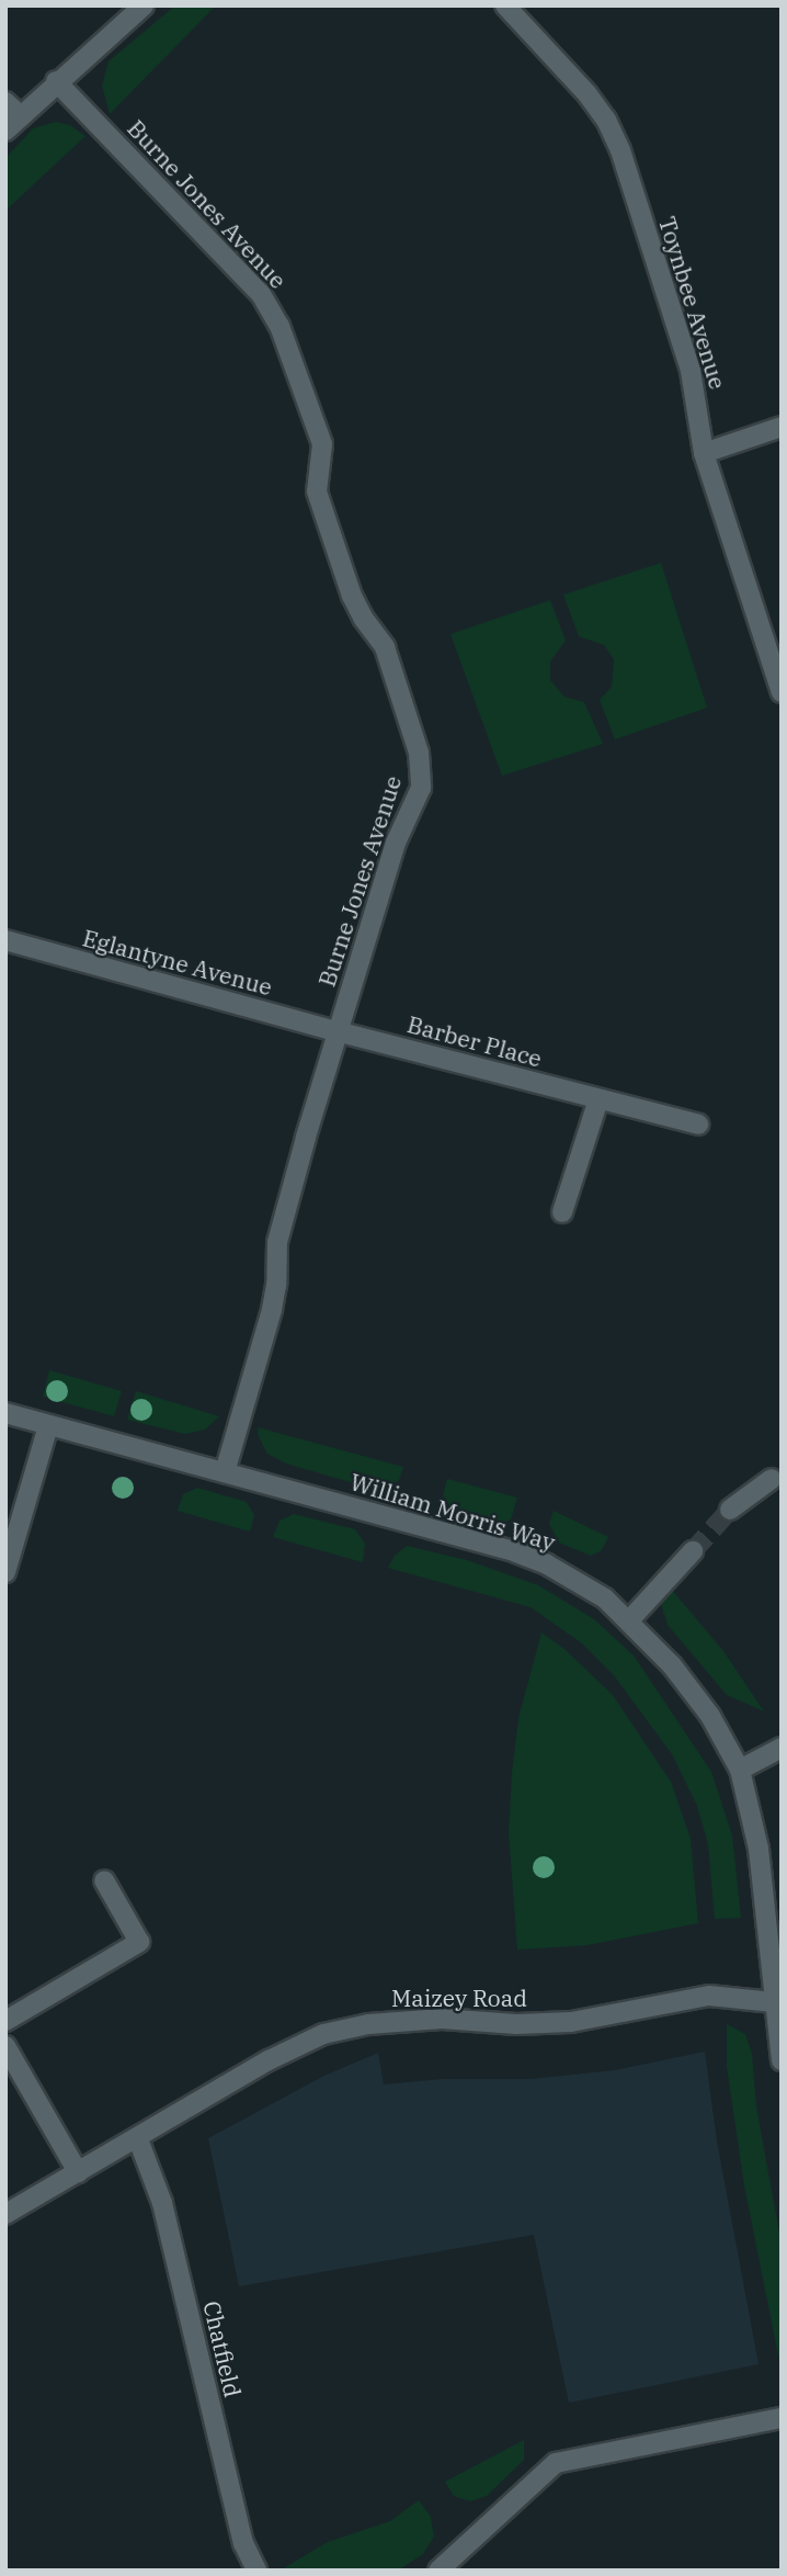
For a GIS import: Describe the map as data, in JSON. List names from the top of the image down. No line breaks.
{"streets":{"street":["Burne Jones Avenue","Toynbee Avenue","Eglantyne Avenue","Barber Place","William Morris Way","Maizey Road","Chatfield"]},"crossings":[["Burne Jones Avenue","Eglantyne Avenue"],["Burne Jones Avenue","Barber Place"],["Burne Jones Avenue","William Morris Way"],["Eglantyne Avenue","Barber Place"],["William Morris Way","Maizey Road"],["Maizey Road","Chatfield"]]}
